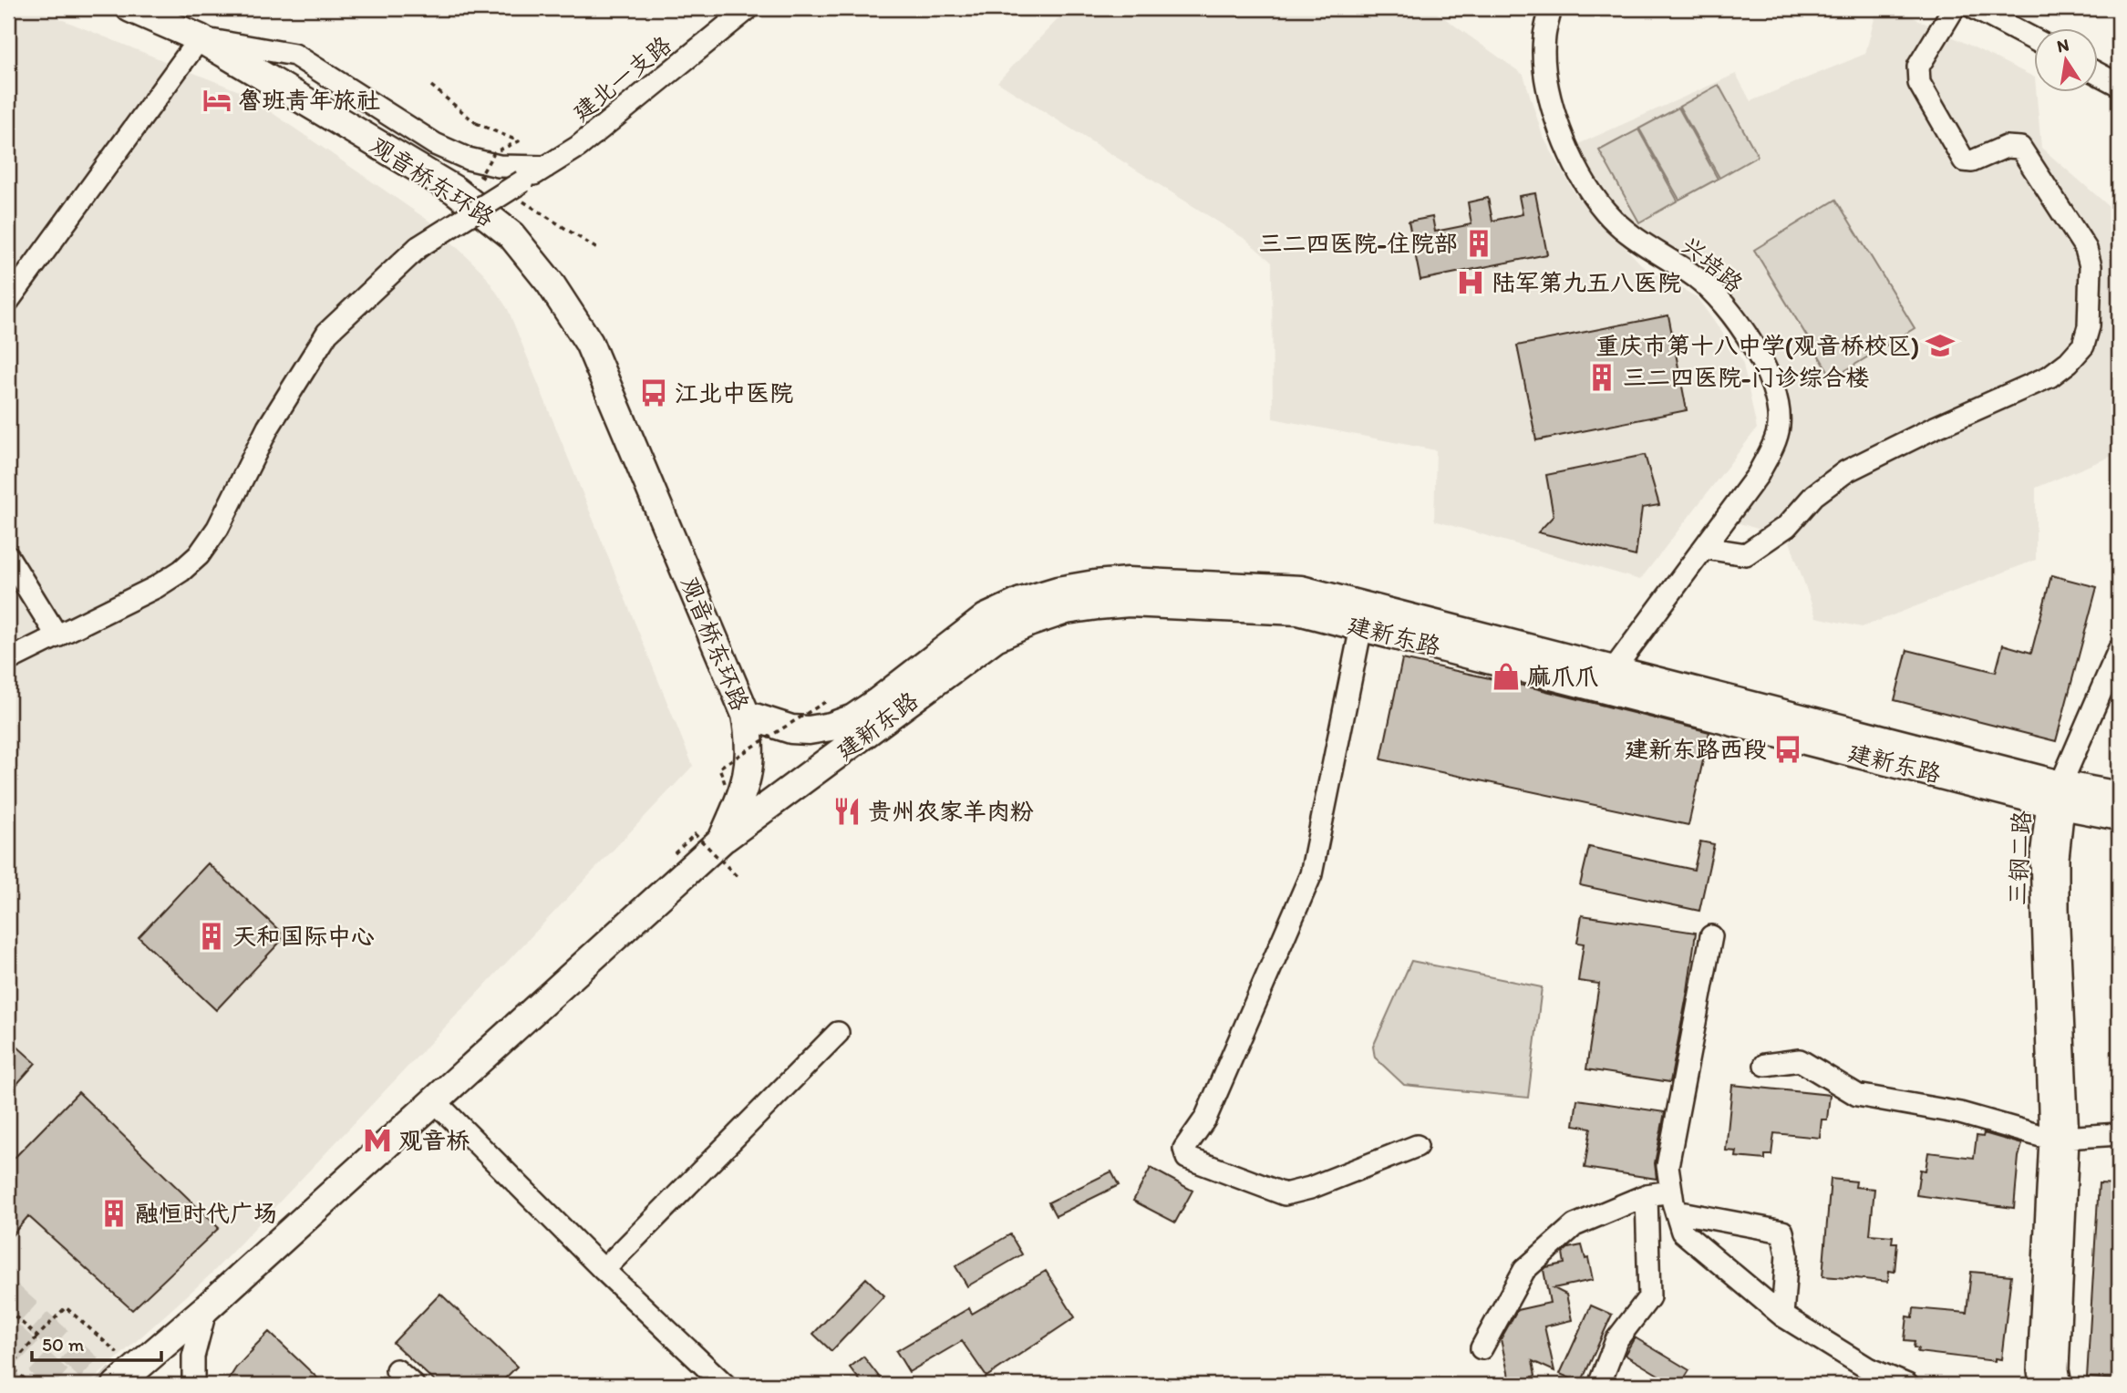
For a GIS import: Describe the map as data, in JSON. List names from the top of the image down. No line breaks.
{"streets":{"main road":["观音桥东环路","建新东路"],"street":["建北一支路","兴培路","三钢二路"]},"crossings":[["观音桥东环路","建新东路"],["兴培路","建新东路"],["建新东路","三钢二路"]],"places":{"hotel":["魯班青年旅社"],"building":["三二四医院-住院部","三二四医院-门诊综合楼","天和国际中心","融恒时代广场"],"hospital":["陆军第九五八医院"],"school or university":["重庆市第十八中学(观音桥校区)"],"bus stop":["江北中医院","建新东路西段"],"shop":["麻爪爪"],"restaurant":["贵州农家羊肉粉"],"metro station":["观音桥"]},"scale_bar":"50 m","north":"top"}
